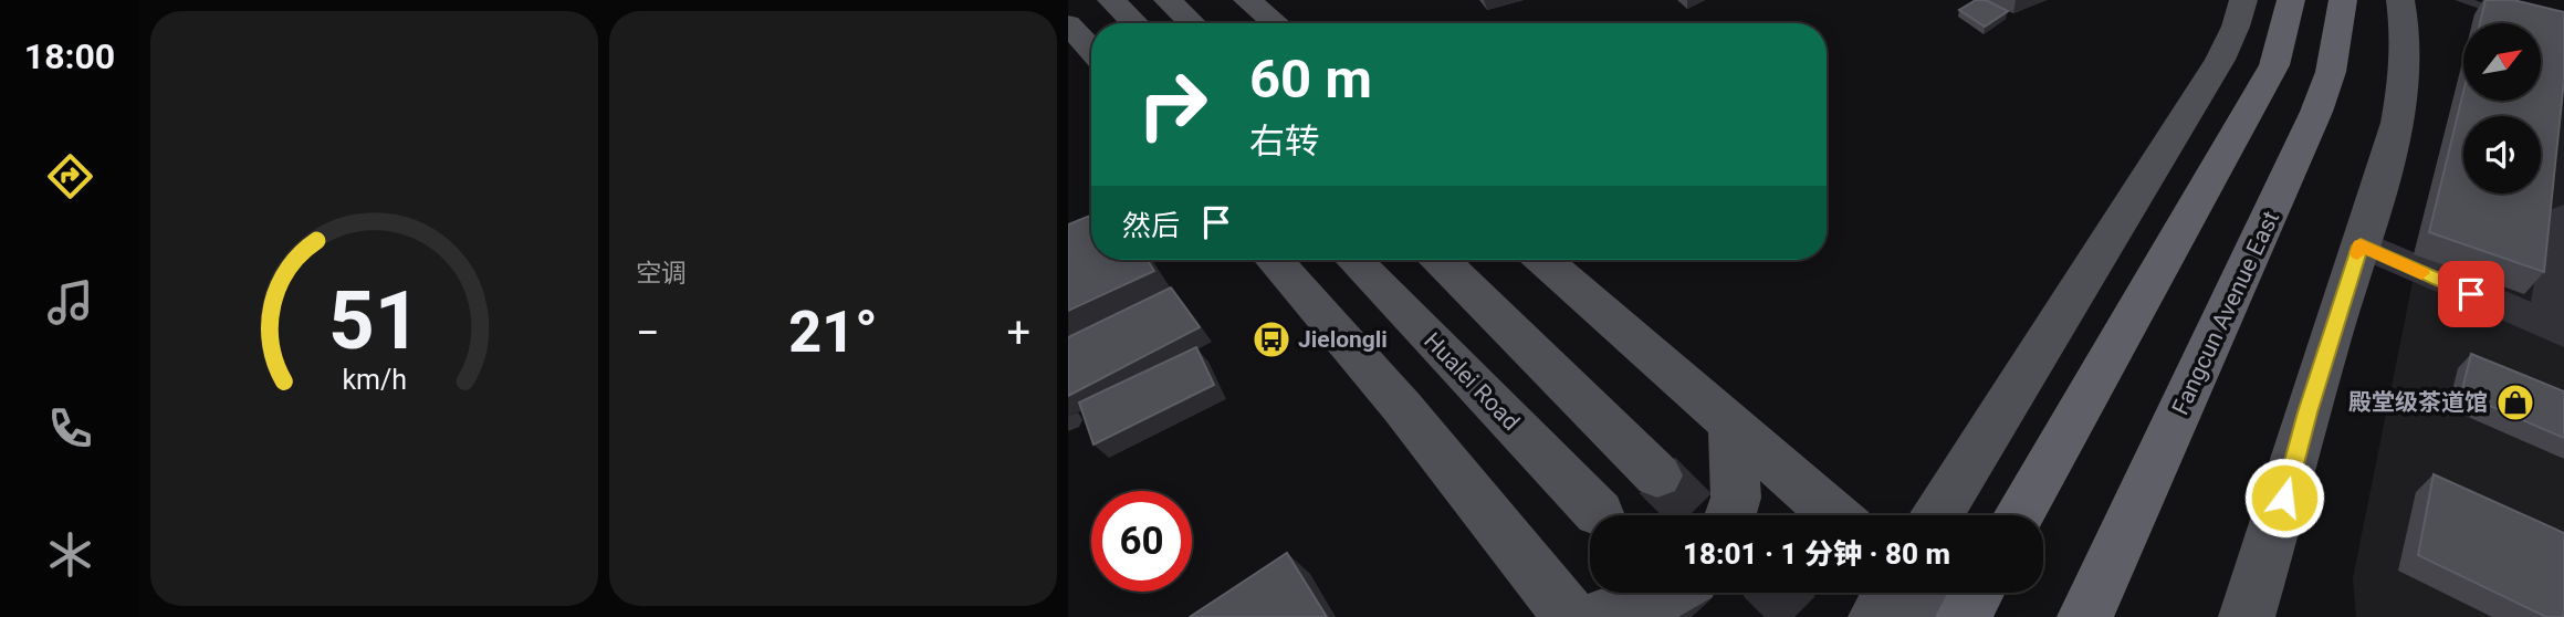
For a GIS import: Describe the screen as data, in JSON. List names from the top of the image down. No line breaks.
{"streets":{"highway":["Fangcun Avenue East"],"main road":["Hualei Road"]},"places":{"bus stop":["Jielongli"],"shop":["殿堂级茶道馆"]},"north":"top right","page":{"tabs":"18:00","tile":"空调","turn":["60 m","右转"],"then":"然后","heat":["−","21°","+"],"limit":"60","trip":"18:01 · 1 分钟 · 80 m","gauge":["51","km/h"]}}
